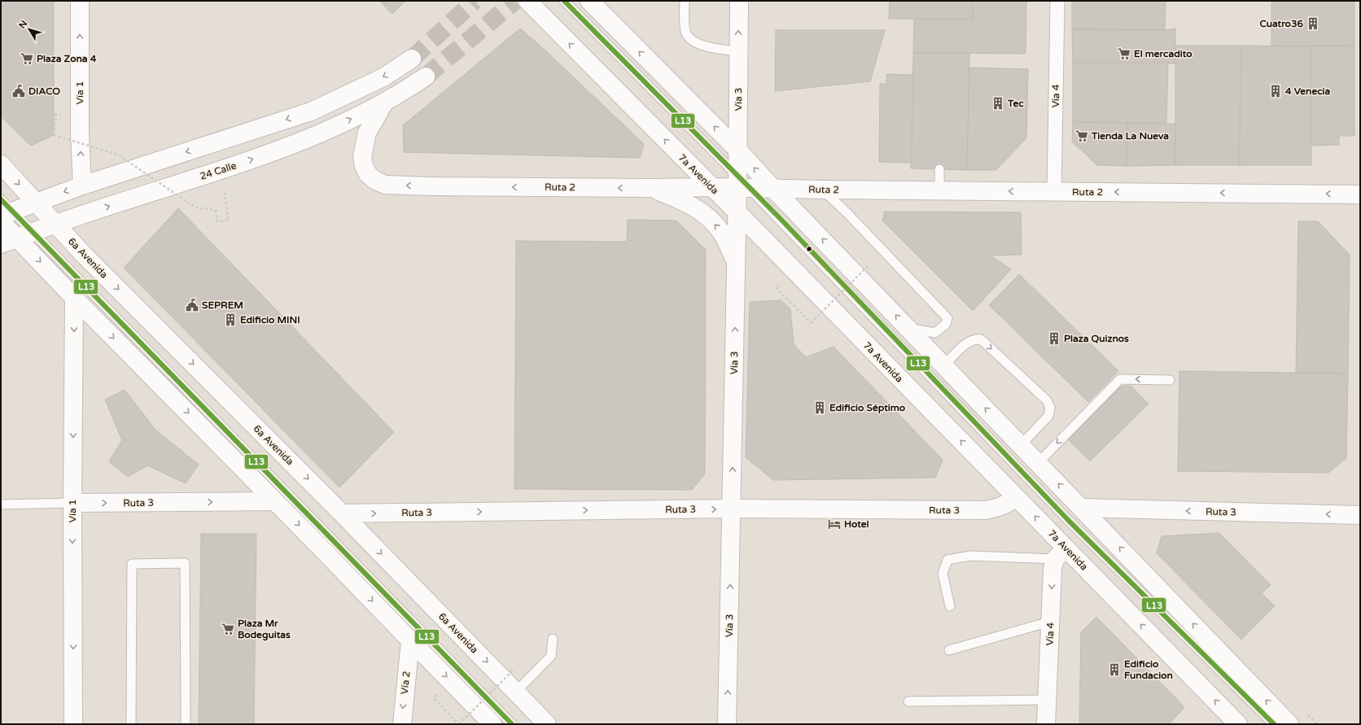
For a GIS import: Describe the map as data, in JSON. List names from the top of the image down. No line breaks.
{"streets":{"main road":["Vía 1","Vía 4","Vía 3","24 Calle","7a Avenida","Ruta 2","6a Avenida","Ruta 3","Vía 2"]},"crossings":[["Vía 1","Ruta 3"],["Vía 4","7a Avenida"],["Vía 4","Ruta 2"],["Vía 3","7a Avenida"],["Vía 3","Ruta 2"],["Vía 3","Ruta 3"],["24 Calle","Ruta 2"],["24 Calle","6a Avenida"],["7a Avenida","Ruta 2"],["7a Avenida","Ruta 3"],["6a Avenida","Ruta 3"]],"one_way":["Vía 3","Ruta 2","Vía 2"],"places":{"building":["Cuatro36","4 Venecia","Tec","Edificio MINI","Plaza Quiznos","Edificio Séptimo","Edificio Fundacion"],"supermarket":["El mercadito","Plaza Zona 4","Tienda La Nueva","Plaza Mr Bodeguitas"],"public building":["DIACO","SEPREM"],"hotel":["Hotel"]},"lines":["transit line L13"],"north":"top left"}
